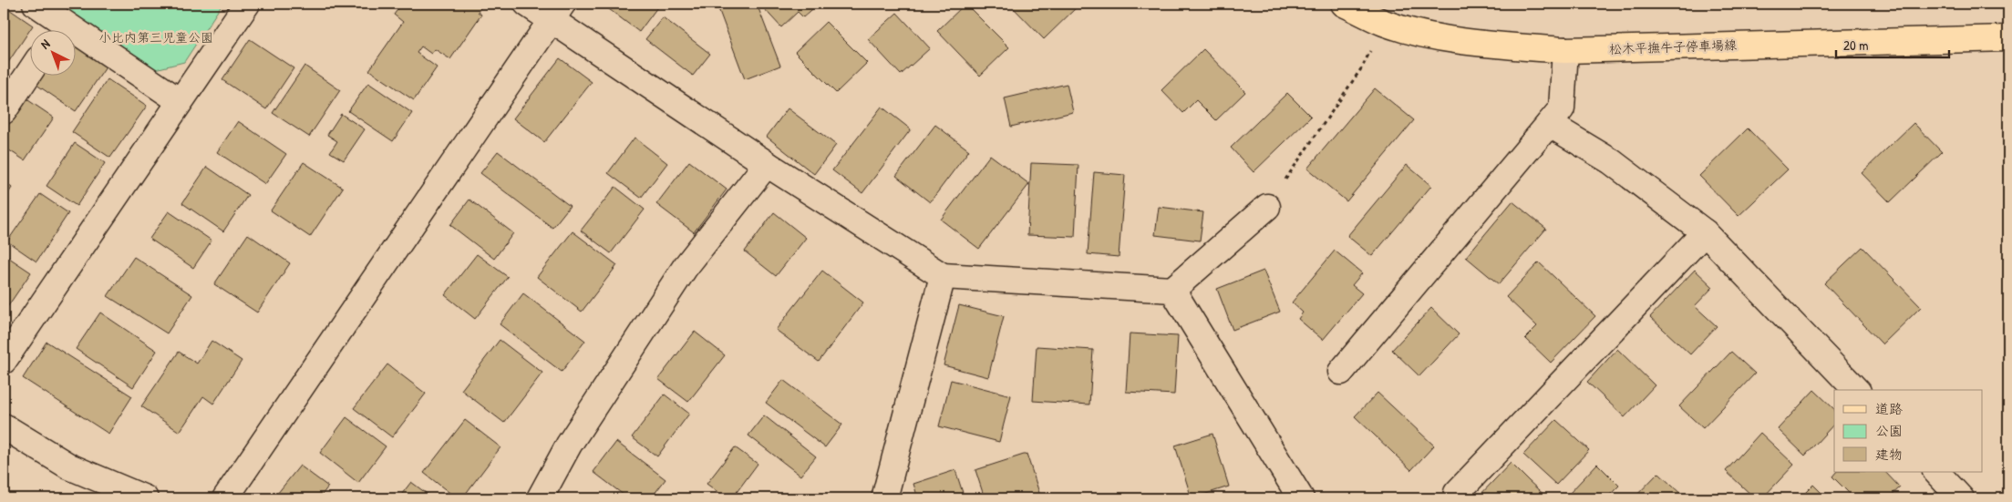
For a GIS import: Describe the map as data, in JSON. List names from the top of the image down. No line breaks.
{"streets":{"main road":["松木平撫牛子停車場線"]},"parks":["小比内第三児童公園"],"legend":["道路","公園","建物"],"scale_bar":"20 m","north":"top left"}
